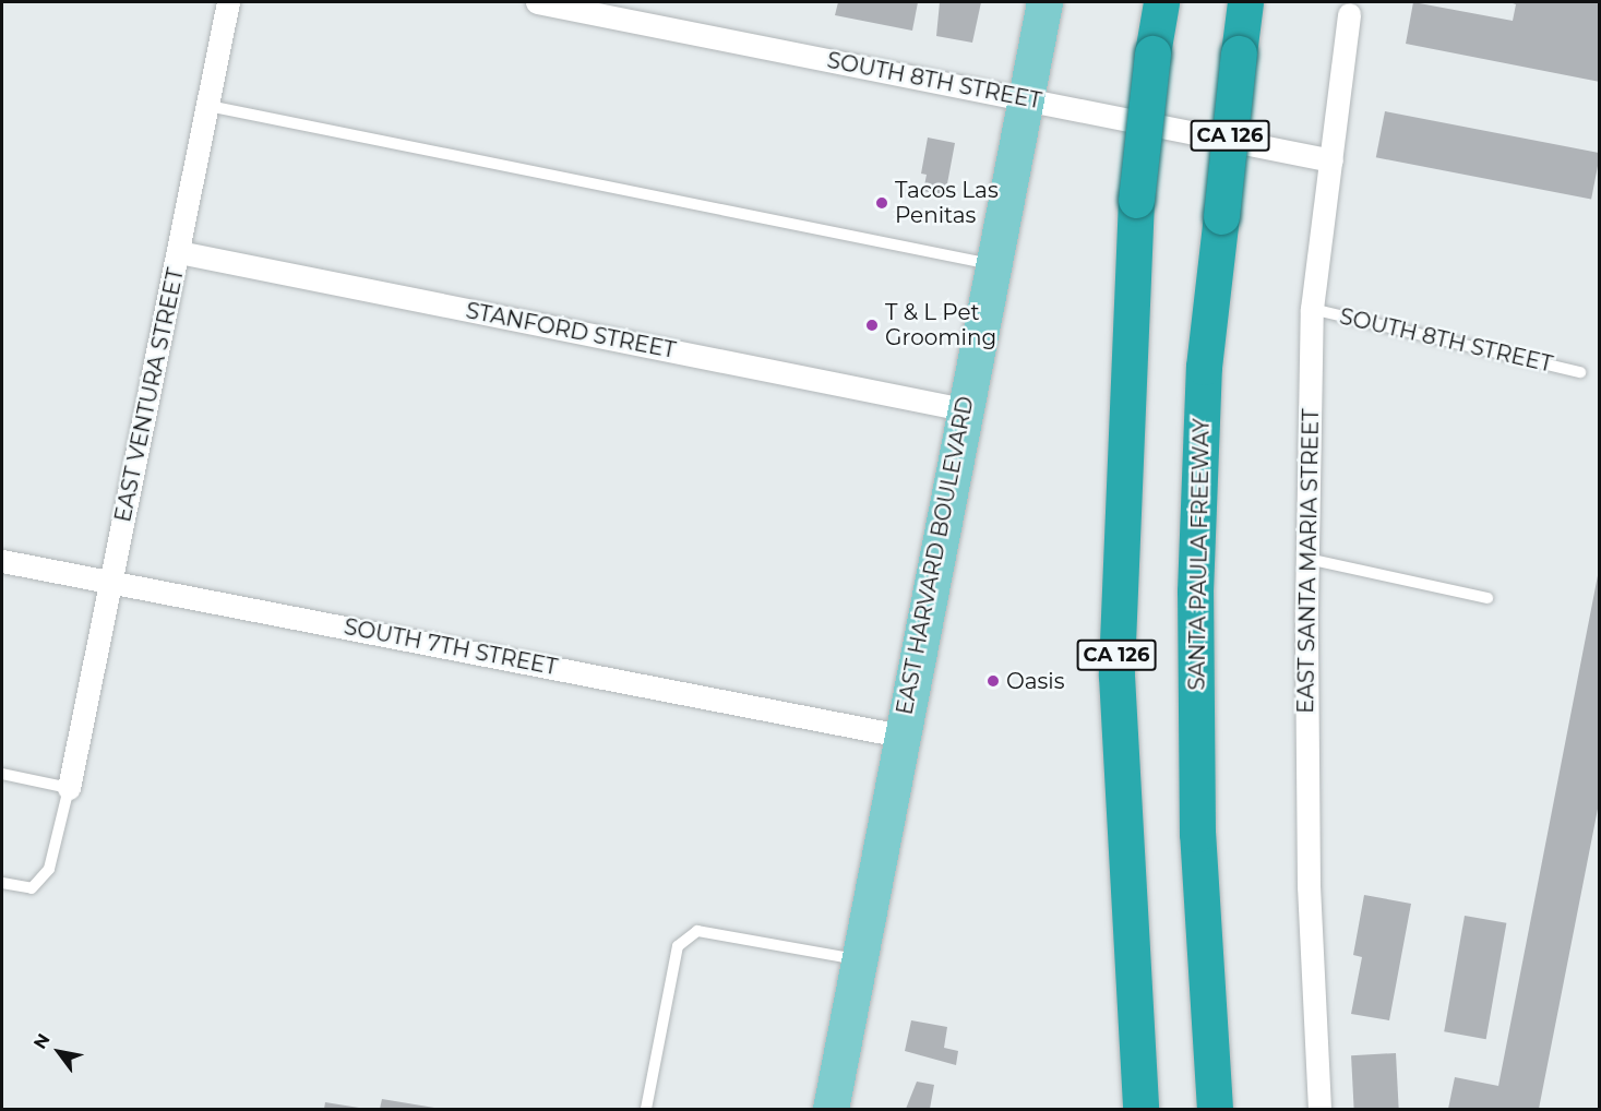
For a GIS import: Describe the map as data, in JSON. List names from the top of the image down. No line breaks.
{"streets":{"highway":["CA 126","SANTA PAULA FREEWAY"],"main road":["EAST HARVARD BOULEVARD"],"street":["SOUTH 8TH STREET","STANFORD STREET","EAST VENTURA STREET","EAST SANTA MARIA STREET","SOUTH 7TH STREET"]},"crossings":[["SOUTH 8TH STREET","EAST HARVARD BOULEVARD"],["SOUTH 8TH STREET","EAST SANTA MARIA STREET"],["STANFORD STREET","EAST VENTURA STREET"],["STANFORD STREET","EAST HARVARD BOULEVARD"],["EAST VENTURA STREET","SOUTH 7TH STREET"],["EAST HARVARD BOULEVARD","SOUTH 7TH STREET"]],"places":["Tacos Las Penitas","T & L Pet Grooming","Oasis"],"north":"top left"}
